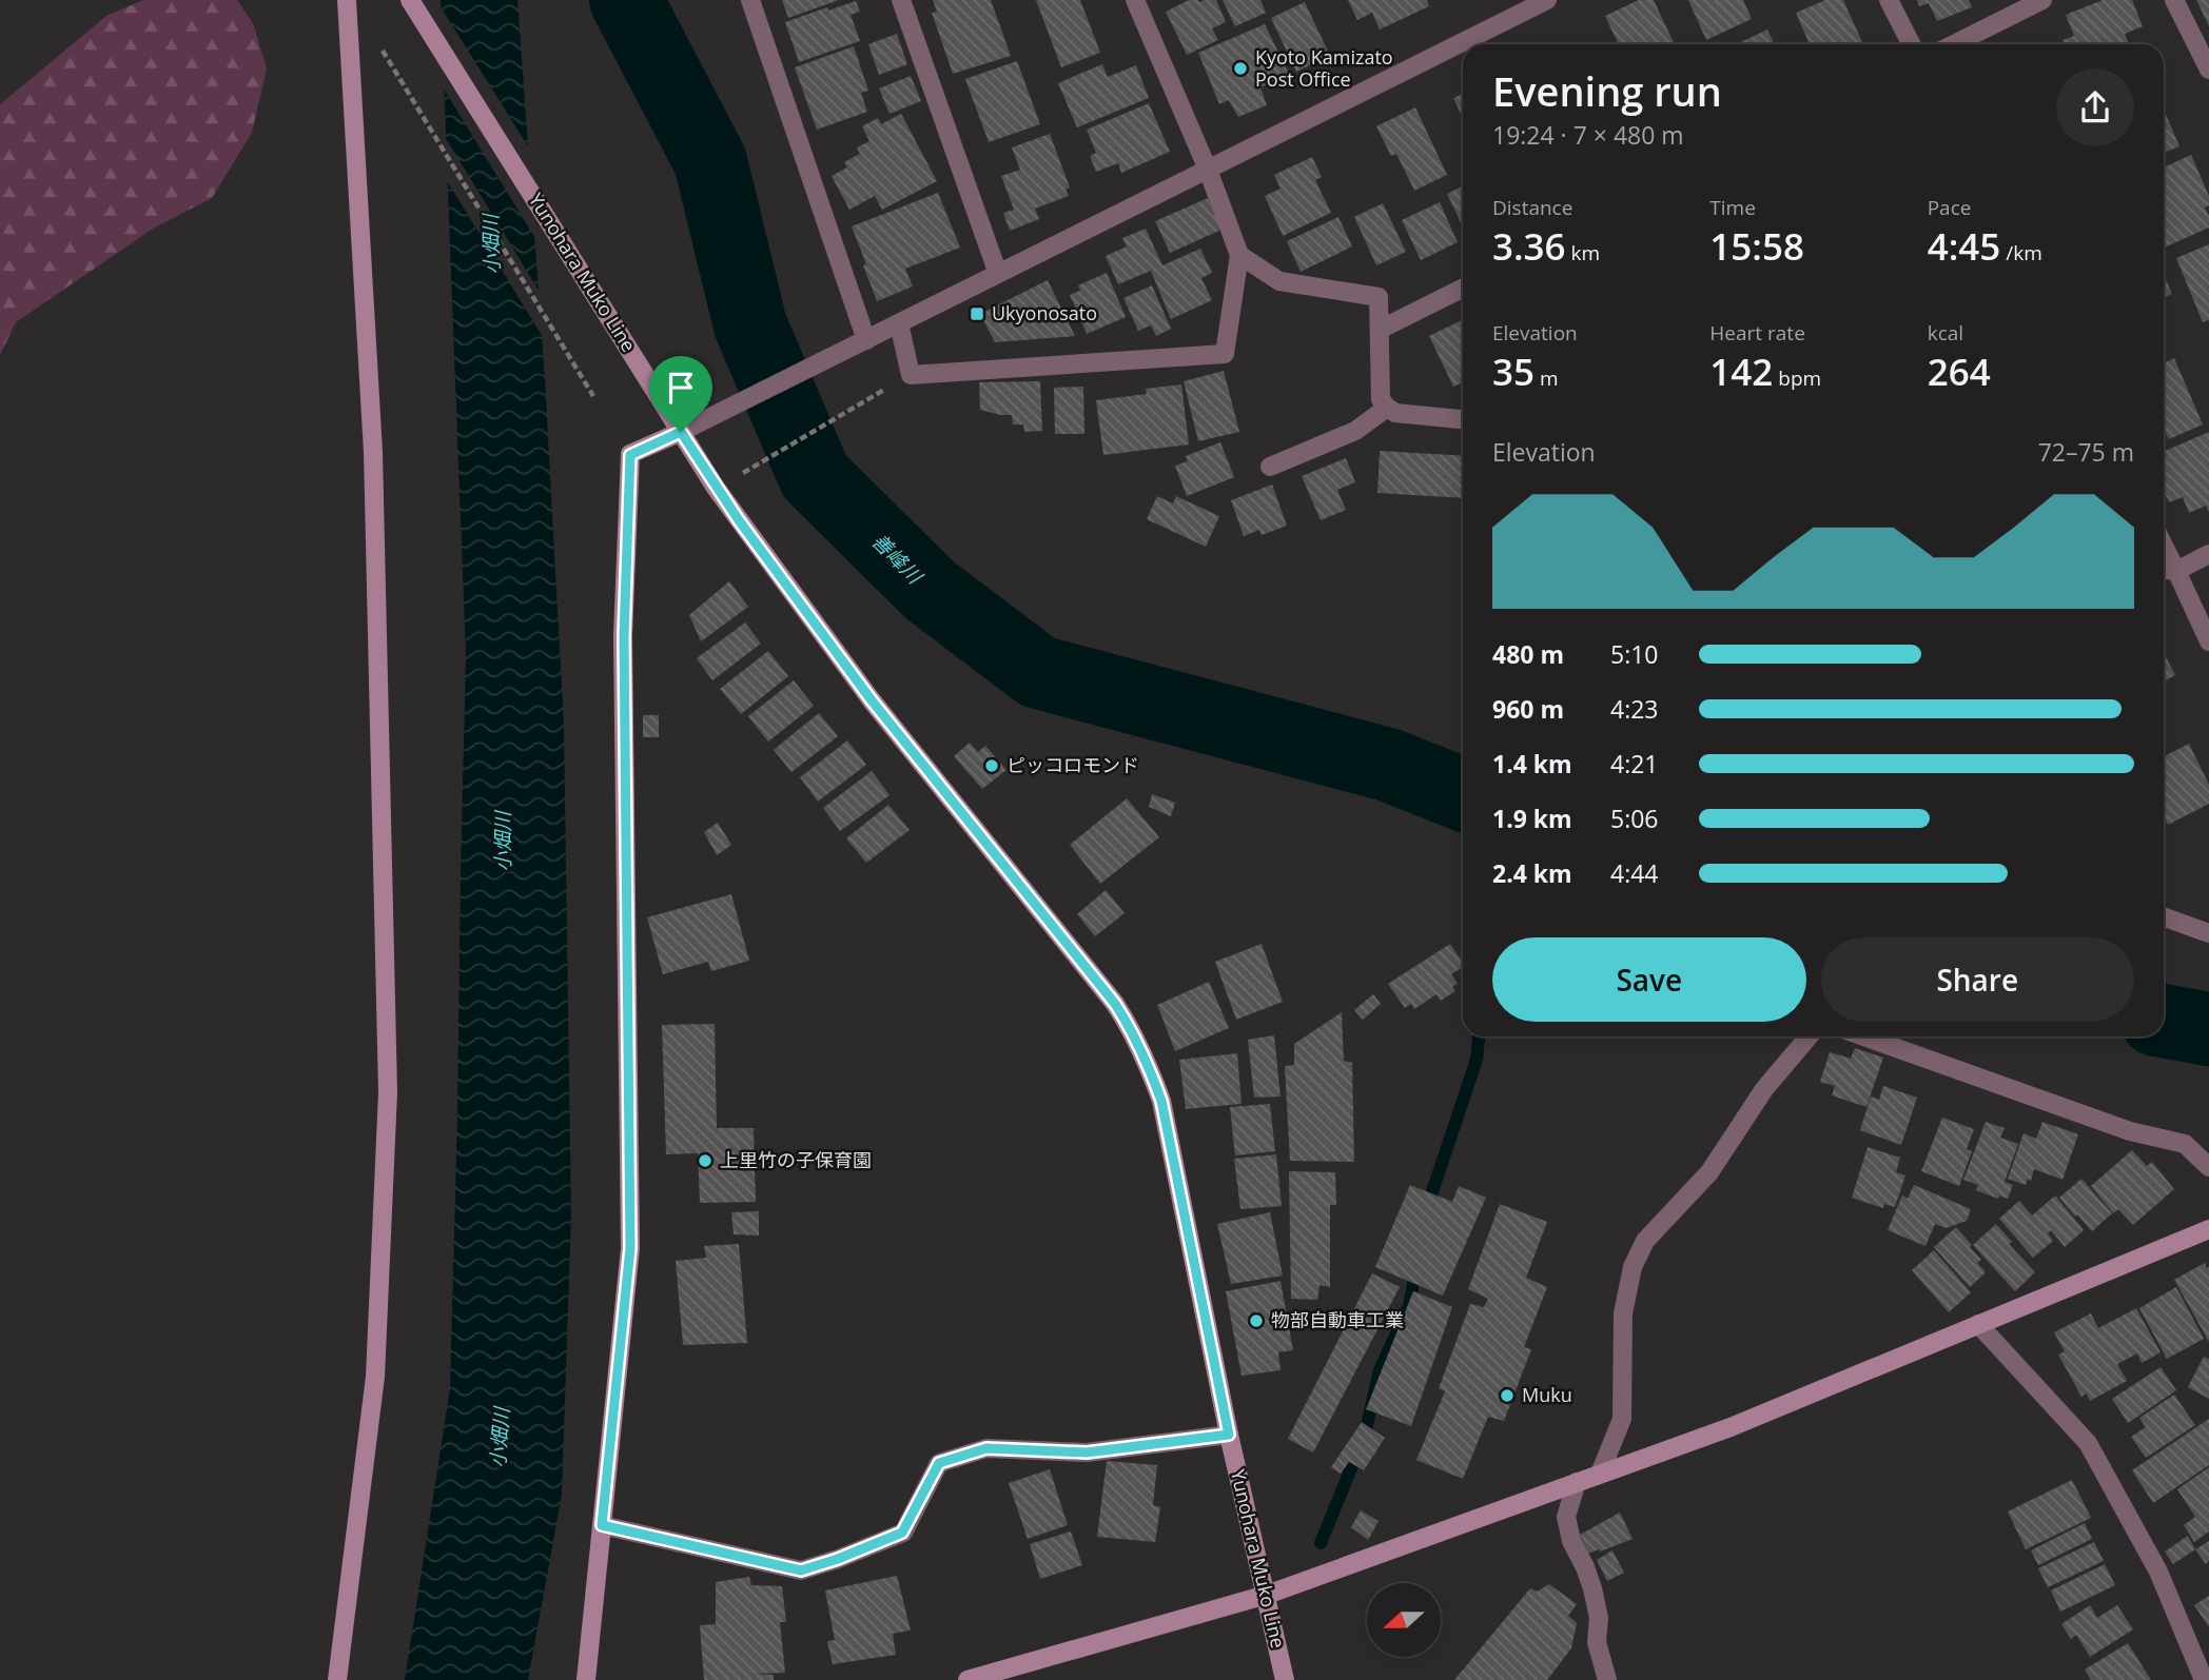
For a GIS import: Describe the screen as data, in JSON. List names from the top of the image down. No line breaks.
{"streets":{"street":["Yunohara Muko Line"]},"water":["小畑川","善峰川"],"places":{"other":["Kyoto Kamizato Post Office","ピッコロモンド","上里竹の子保育園","物部自動車工業","Muku"],"transit":["Ukyonosato"]},"north":"left","page":{"heading":["Evening run","19:24 · 7 × 480 m"],"stats":[["Distance","3.36 km"],["Time","15:58"],["Pace","4:45 /km"],["Elevation","35 m"],["Heart rate","142 bpm"],["kcal","264"]],"chart":["Elevation","72–75 m"],"list":[{"name":"480 m","note":"5:10"},{"name":"960 m","note":"4:23"},{"name":"1.4 km","note":"4:21"},{"name":"1.9 km","note":"5:06"},{"name":"2.4 km","note":"4:44"}],"buttons":["Save","Share"]}}
